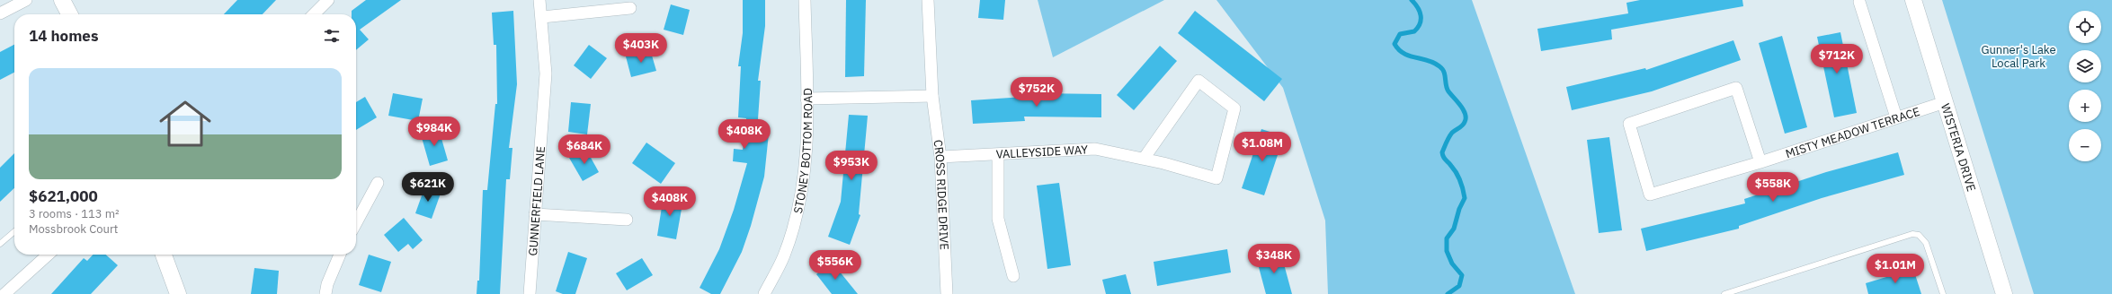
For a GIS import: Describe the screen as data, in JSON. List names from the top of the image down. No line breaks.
{"streets":{"street":["MISTY MEADOW TERRACE","WISTERIA DRIVE","STONEY BOTTOM ROAD","VALLEYSIDE WAY","CROSS RIDGE DRIVE","GUNNERFIELD LANE"]},"crossings":[["MISTY MEADOW TERRACE","WISTERIA DRIVE"],["VALLEYSIDE WAY","CROSS RIDGE DRIVE"]],"parks":["Gunner's Lake Local Park"],"page":{"map_buttons":["+","−"],"heading":"14 homes","price":["$403K","$712K","$752K","$984K","$408K","$1.08M","$684K","$953K","$621K","$558K","$408K","$348K","$556K","$1.01M"],"list":[{"name":"$621,000","note":"3 rooms · 113 m² · Mossbrook Court"}]}}
